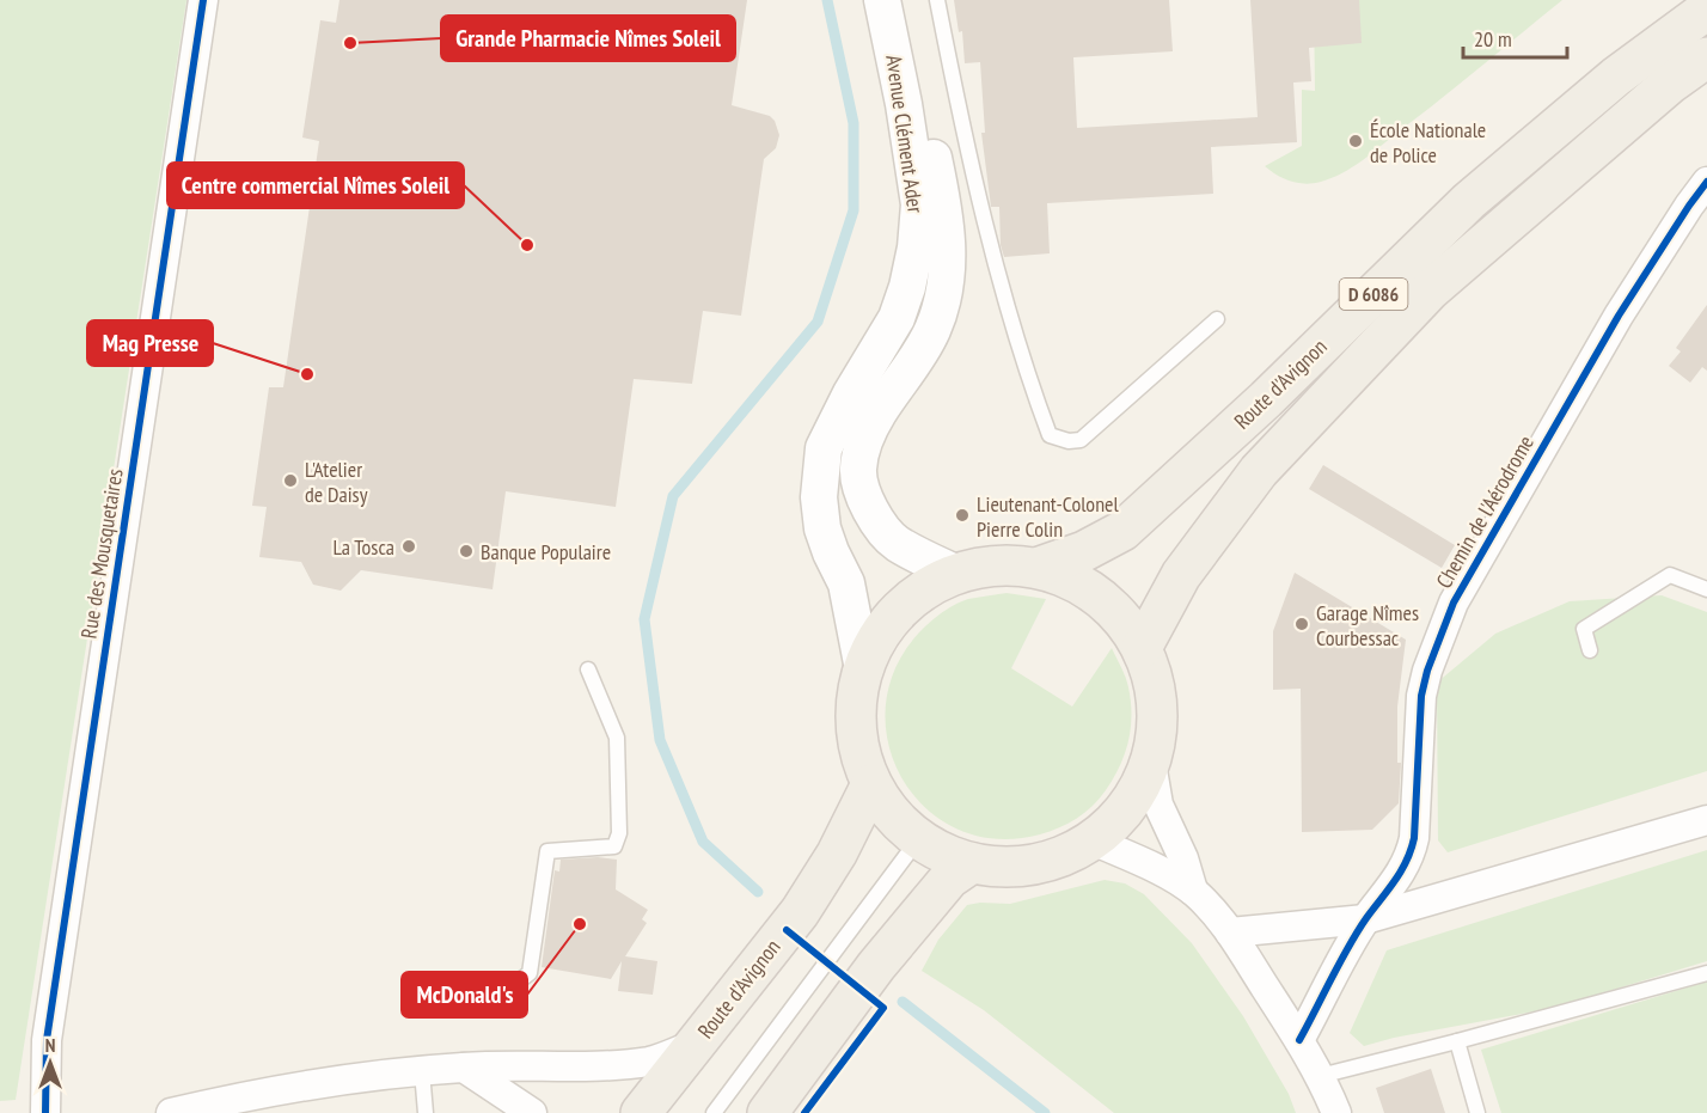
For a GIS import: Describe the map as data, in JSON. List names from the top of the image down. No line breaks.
{"streets":{"main road":["D 6086","Route d'Avignon"],"street":["Avenue Clément Ader","Chemin de l'Aérodrome","Rue des Mousquetaires"]},"places":["Grande Pharmacie Nîmes Soleil","École Nationale de Police","Centre commercial Nîmes Soleil","Mag Presse","L'Atelier de Daisy","Lieutenant-Colonel Pierre Colin","La Tosca","Banque Populaire","Garage Nîmes Courbessac","McDonald's"],"scale_bar":"20 m","north":"top"}
